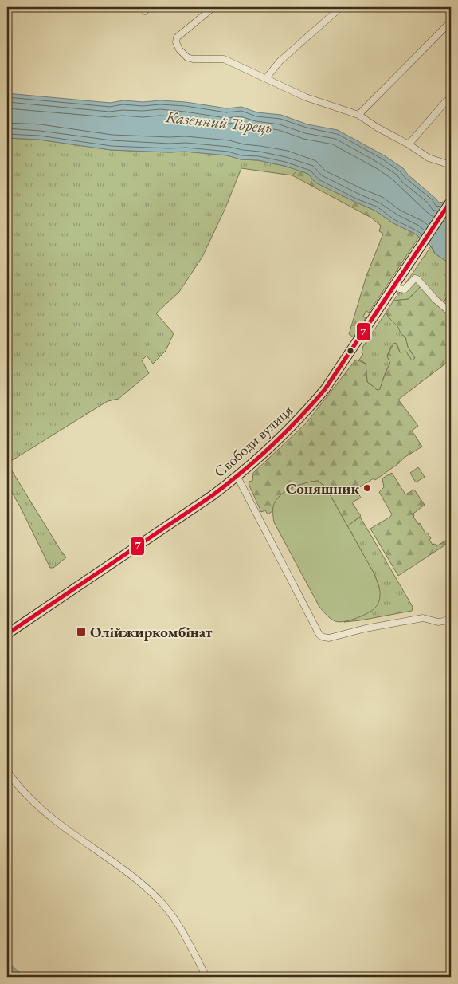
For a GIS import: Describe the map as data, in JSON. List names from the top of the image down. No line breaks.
{"streets":{"main road":["Свободи вулиця"]},"water":["Казенний Торець"],"places":{"other":["Соняшник"],"transit":["Олійжиркомбiнат"]},"lines":["transit line 7"]}
